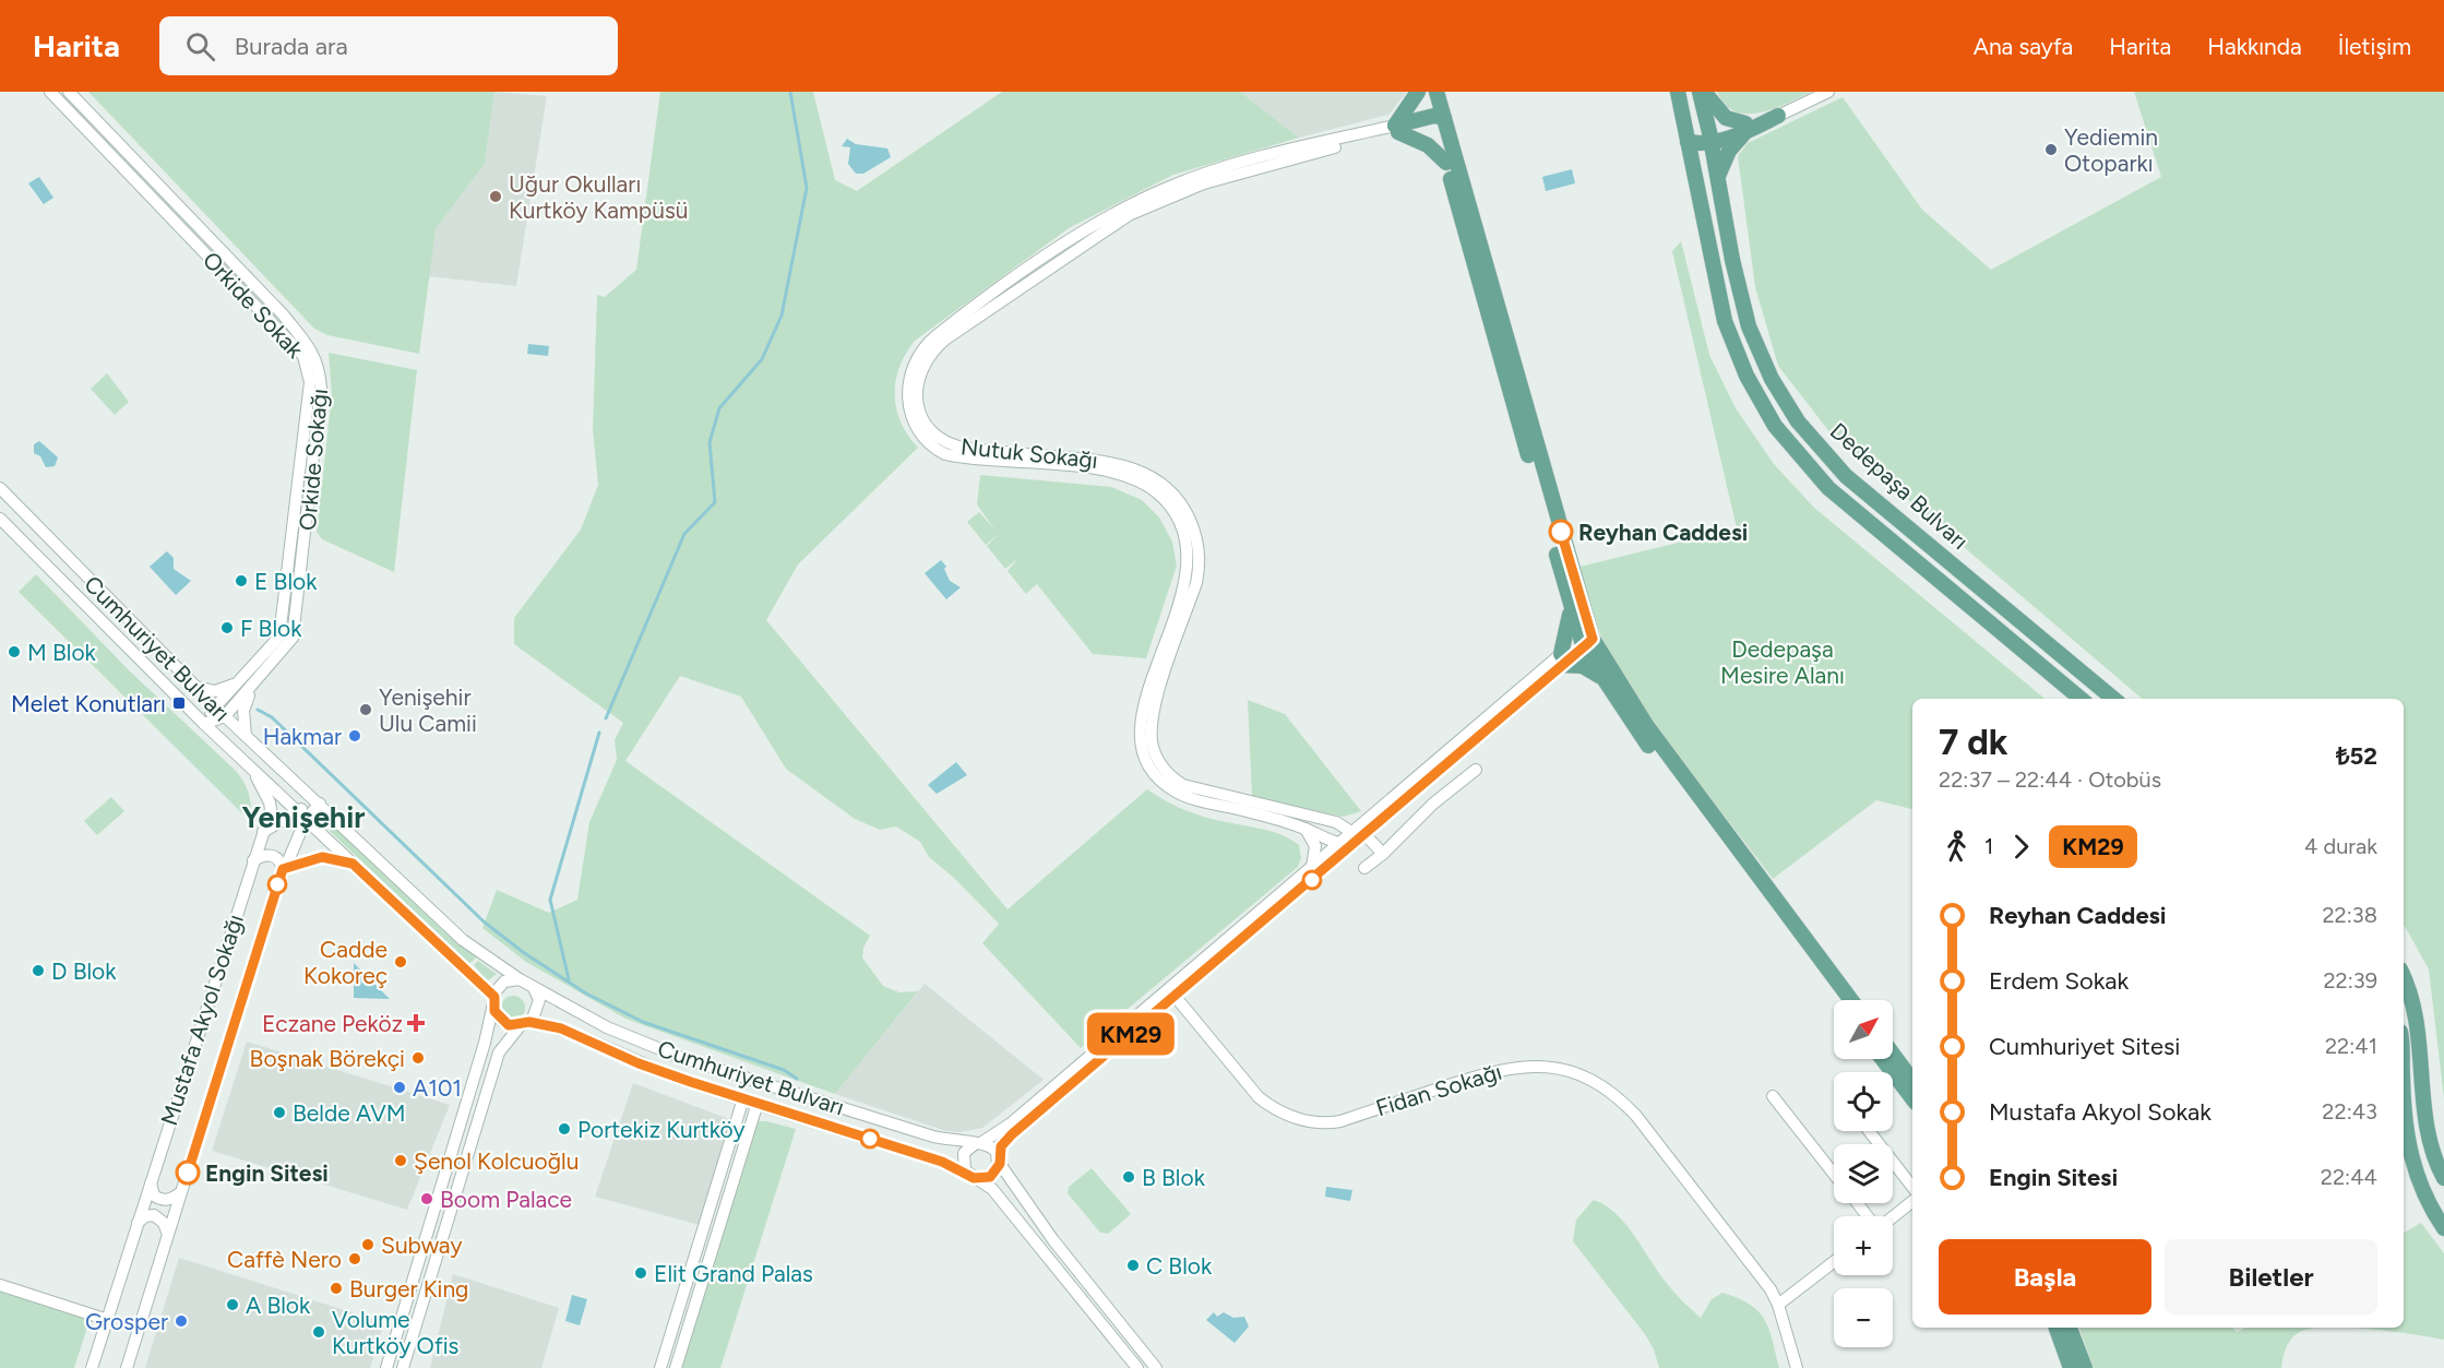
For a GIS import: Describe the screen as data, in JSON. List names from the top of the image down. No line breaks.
{"streets":{"main road":["Dedepaşa Bulvarı"],"street":["Orkide Sokak","Nutuk Sokağı","Orkide Sokağı","Cumhuriyet Bulvarı","Mustafa Akyol Sokağı","Fidan Sokağı"]},"crossings":[["Orkide Sokak","Cumhuriyet Bulvarı"],["Orkide Sokağı","Cumhuriyet Bulvarı"],["Cumhuriyet Bulvarı","Mustafa Akyol Sokağı"]],"districts":["Yenişehir"],"parks":["Dedepaşa Mesire Alanı"],"places":{"other":["Yediemin Otoparkı","Uğur Okulları Kurtköy Kampüsü","Reyhan Caddesi","E Blok","F Blok","M Blok","Yenişehir Ulu Camii","Hakmar","Cadde Kokoreç","D Blok","Boşnak Börekçi","A101","Belde AVM","Portekiz Kurtköy","Şenol Kolcuoğlu","Engin Sitesi","B Blok","Boom Palace","Subway","Caffè Nero","C Blok","Elit Grand Palas","Burger King","A Blok","Grosper","Volume Kurtköy Ofis"],"transit":["Melet Konutları"],"health":["Eczane Peköz"]},"lines":["bus line KM29"],"north":"top right","page":{"header":"Harita","search":"Burada ara","nav":["Ana sayfa","Harita","Hakkında","İletişim"],"on_map":"KM29","heading":["7 dk","22:37 – 22:44 · Otobüs","₺52"],"legs":["1","KM29","4 durak"],"list":[{"name":"Reyhan Caddesi","value":"22:38"},{"name":"Erdem Sokak","value":"22:39"},{"name":"Cumhuriyet Sitesi","value":"22:41"},{"name":"Mustafa Akyol Sokak","value":"22:43"},{"name":"Engin Sitesi","value":"22:44"}],"map_buttons":["+","−"],"buttons":["Başla","Biletler"]}}
